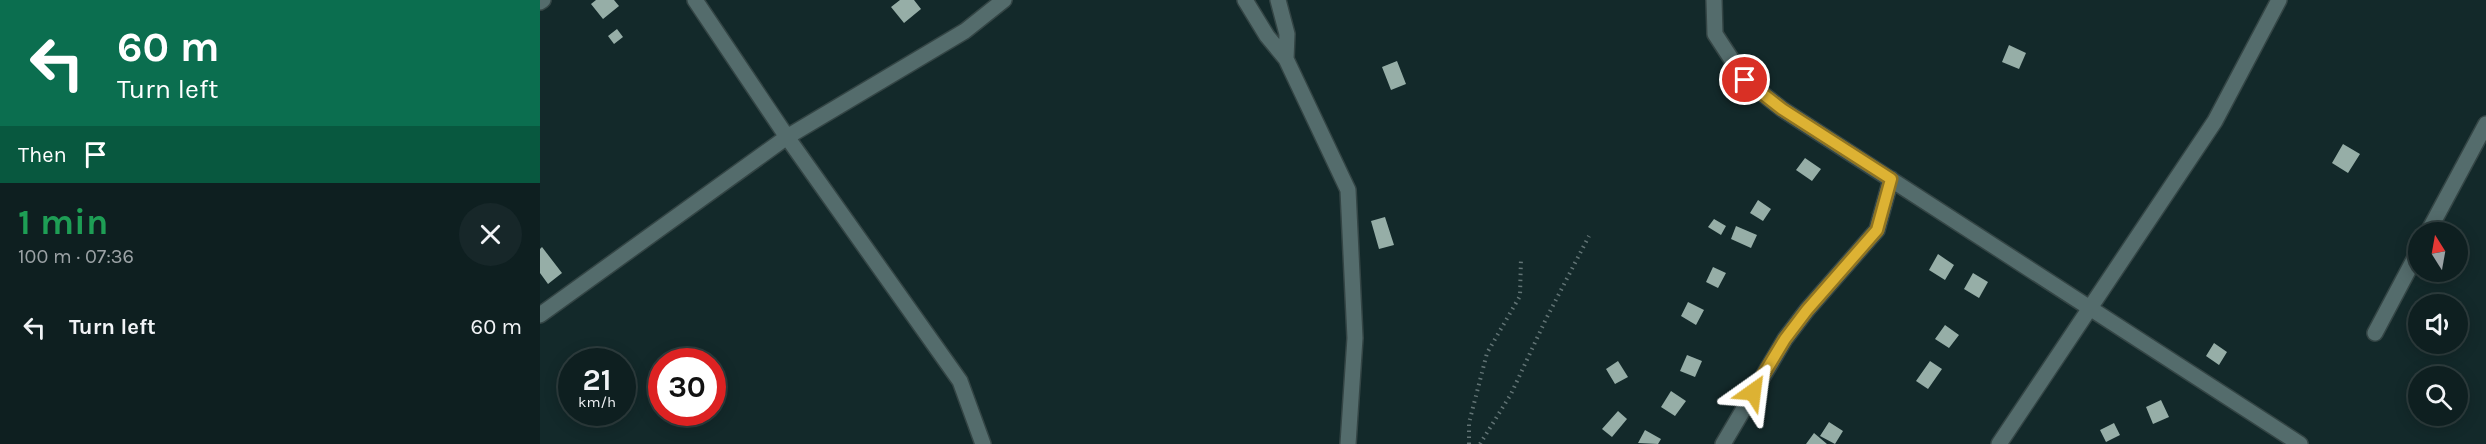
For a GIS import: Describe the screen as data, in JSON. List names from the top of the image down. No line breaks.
{"north":"top","page":{"turn":["60 m","Turn left"],"then":"Then","heading":["1 min","100 m · 07:36"],"list":[{"name":"Turn left","value":"60 m"}],"speed":"21 km/h","limit":"30"}}
